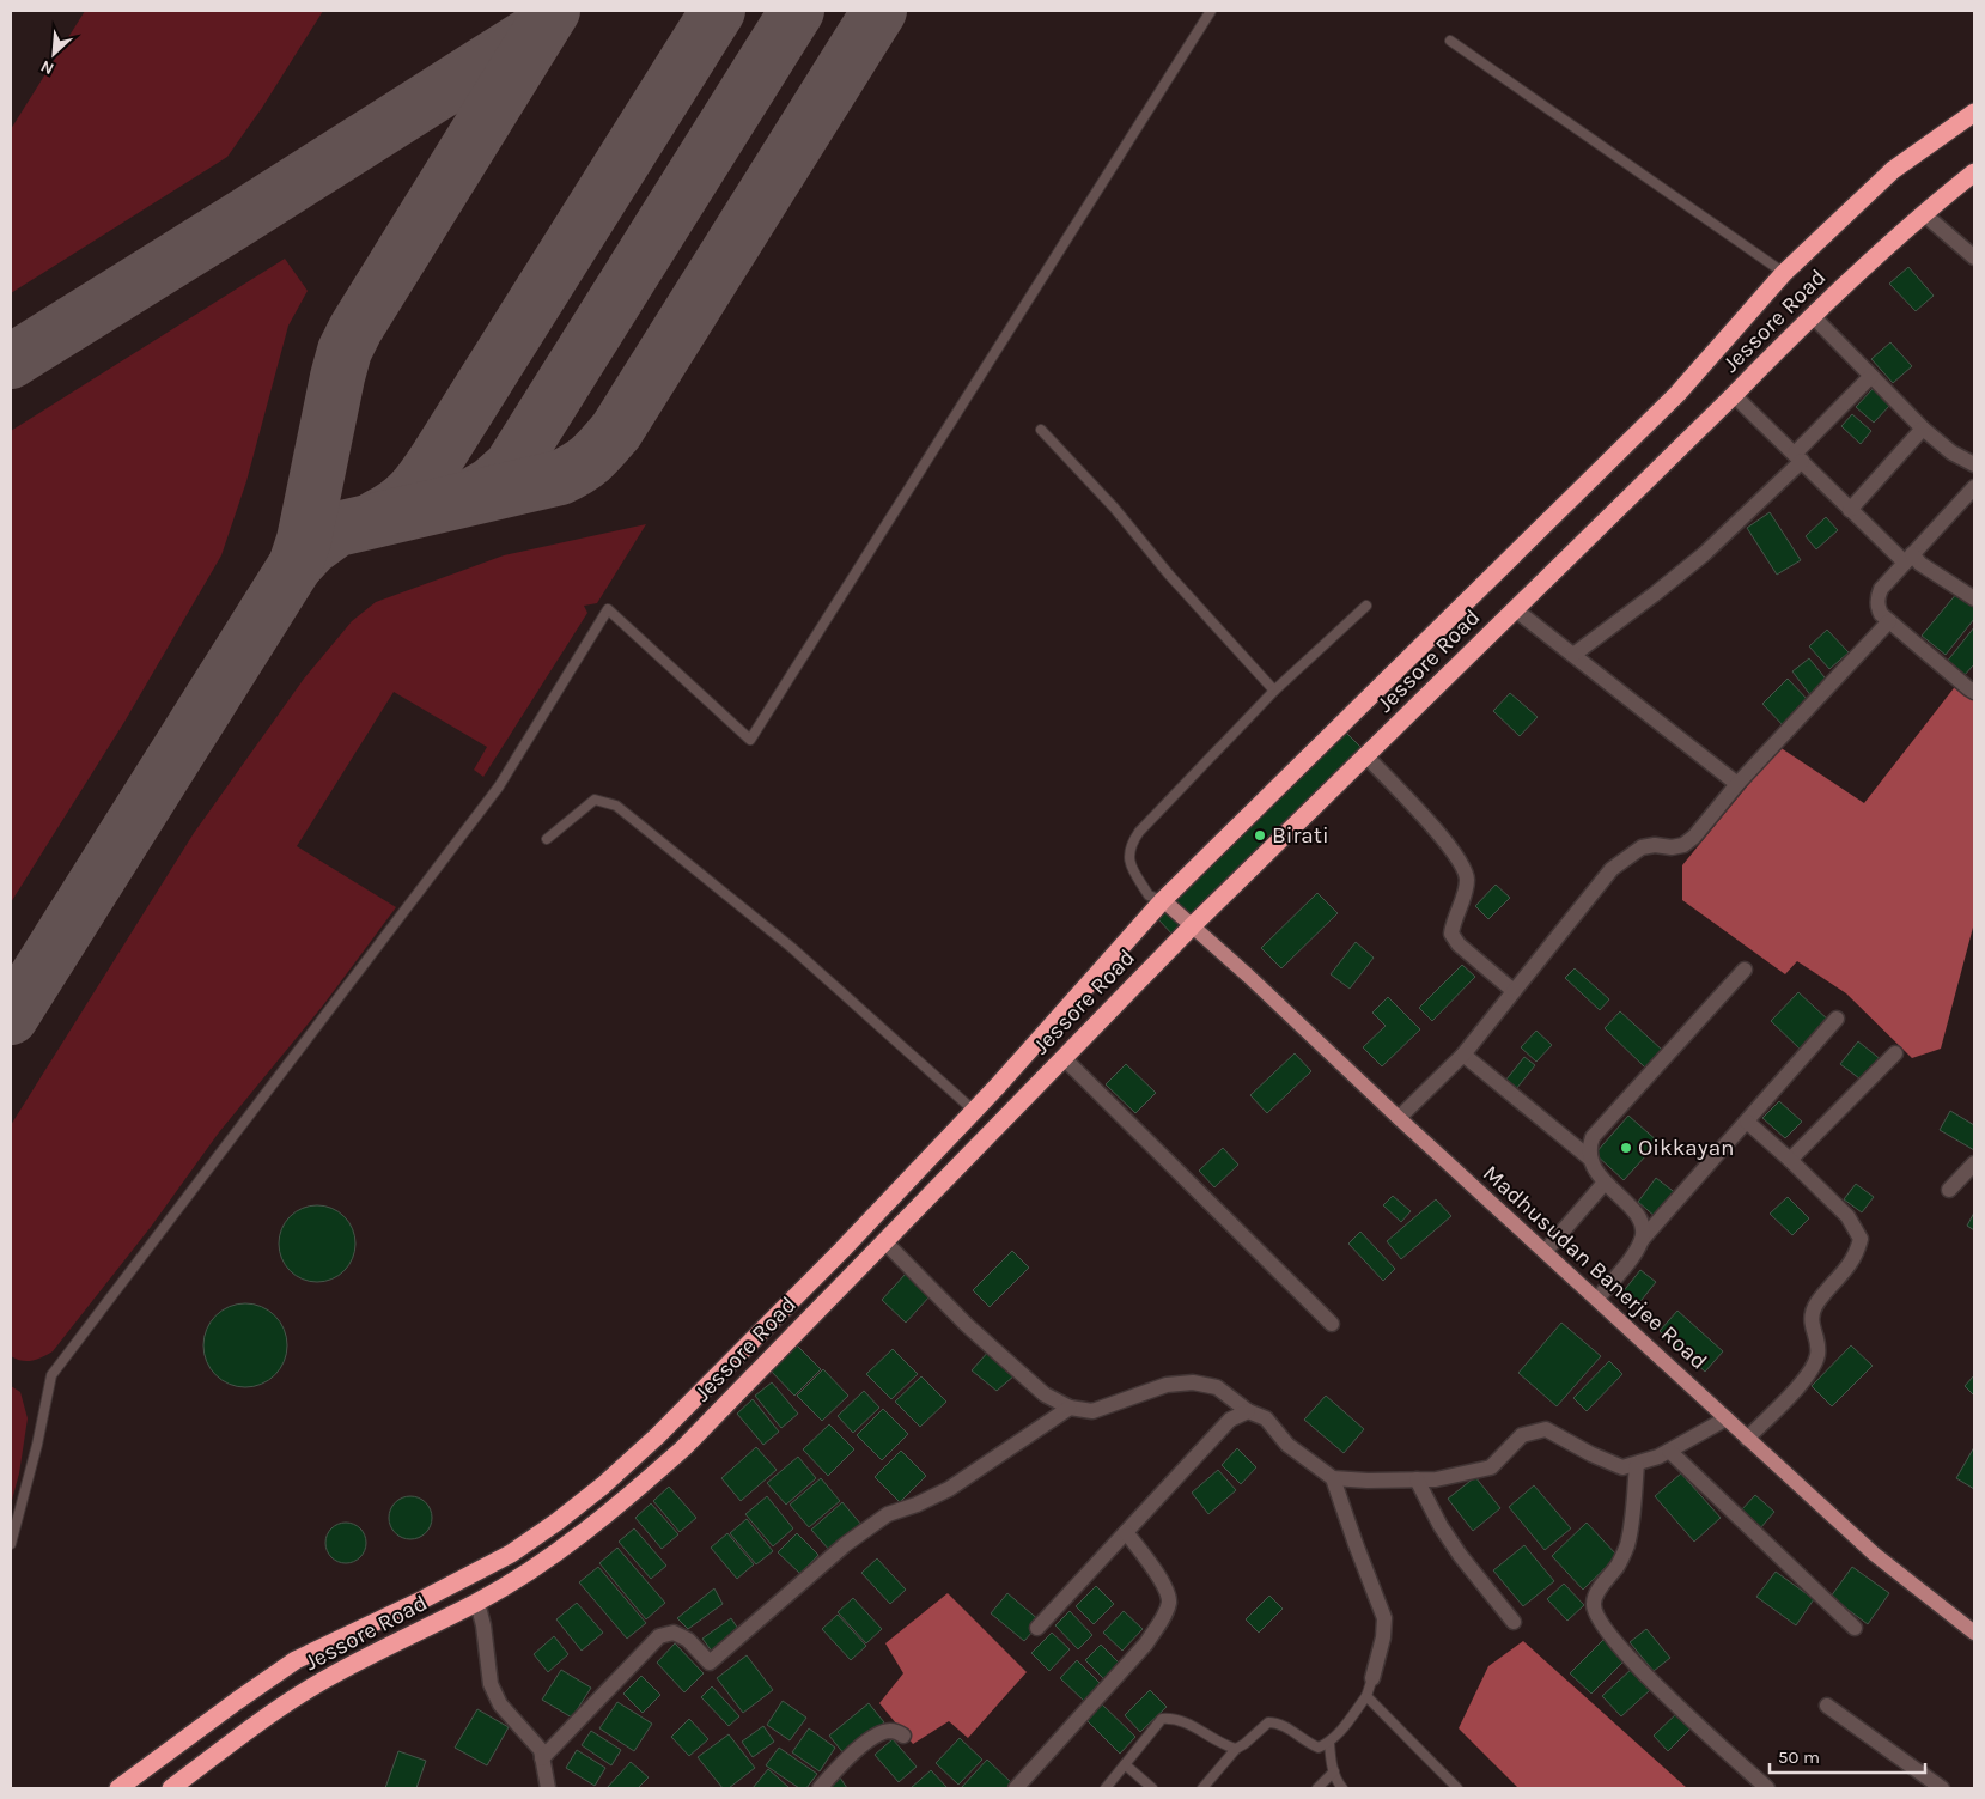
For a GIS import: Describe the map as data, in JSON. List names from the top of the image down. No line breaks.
{"streets":{"highway":["Jessore Road"],"main road":["Madhusudan Banerjee Road"]},"crossings":[["Jessore Road","Madhusudan Banerjee Road"]],"places":["Birati","Oikkayan"],"scale_bar":"50 m","north":"bottom left"}
